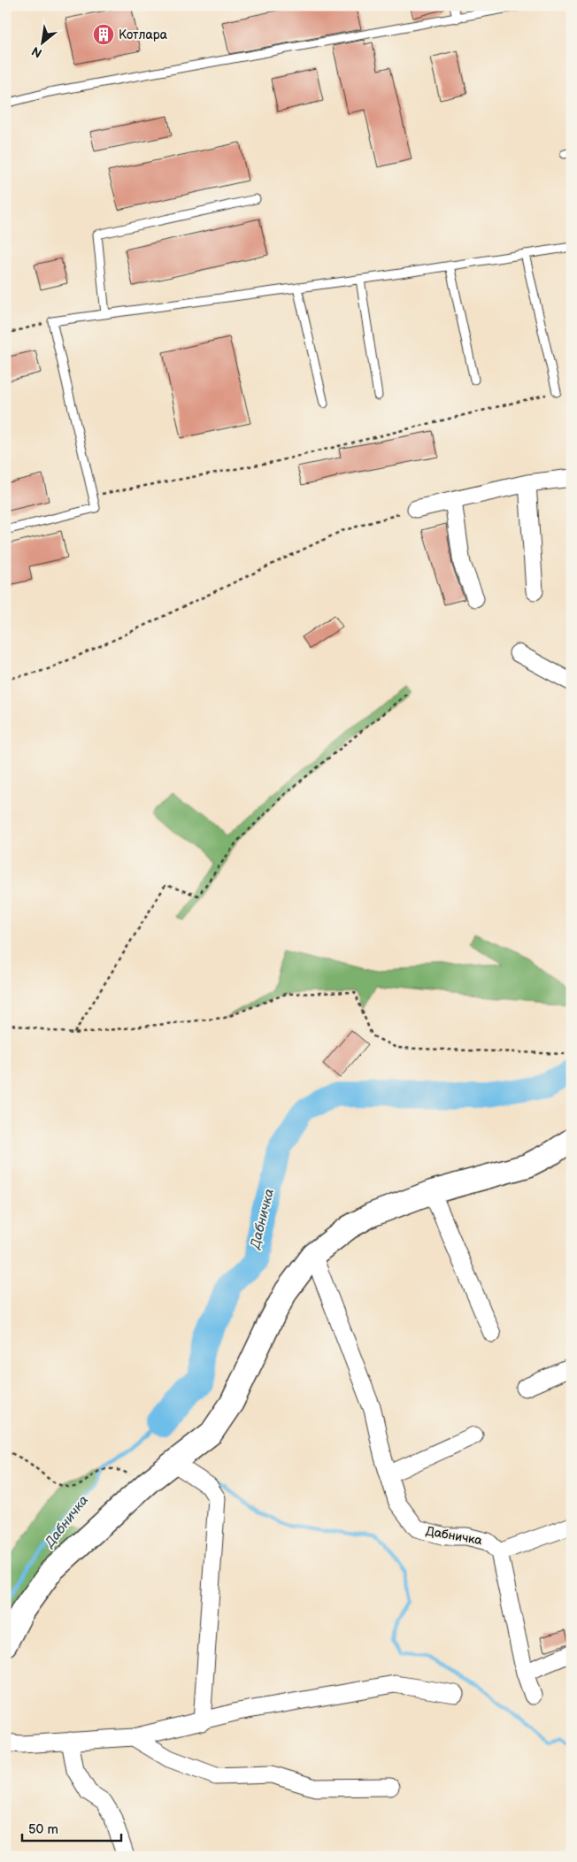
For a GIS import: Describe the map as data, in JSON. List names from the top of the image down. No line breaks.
{"streets":{"street":["Дабничка"]},"water":["Дабничка"],"places":{"building":["Котлара"]},"scale_bar":"50 m","north":"bottom left"}
